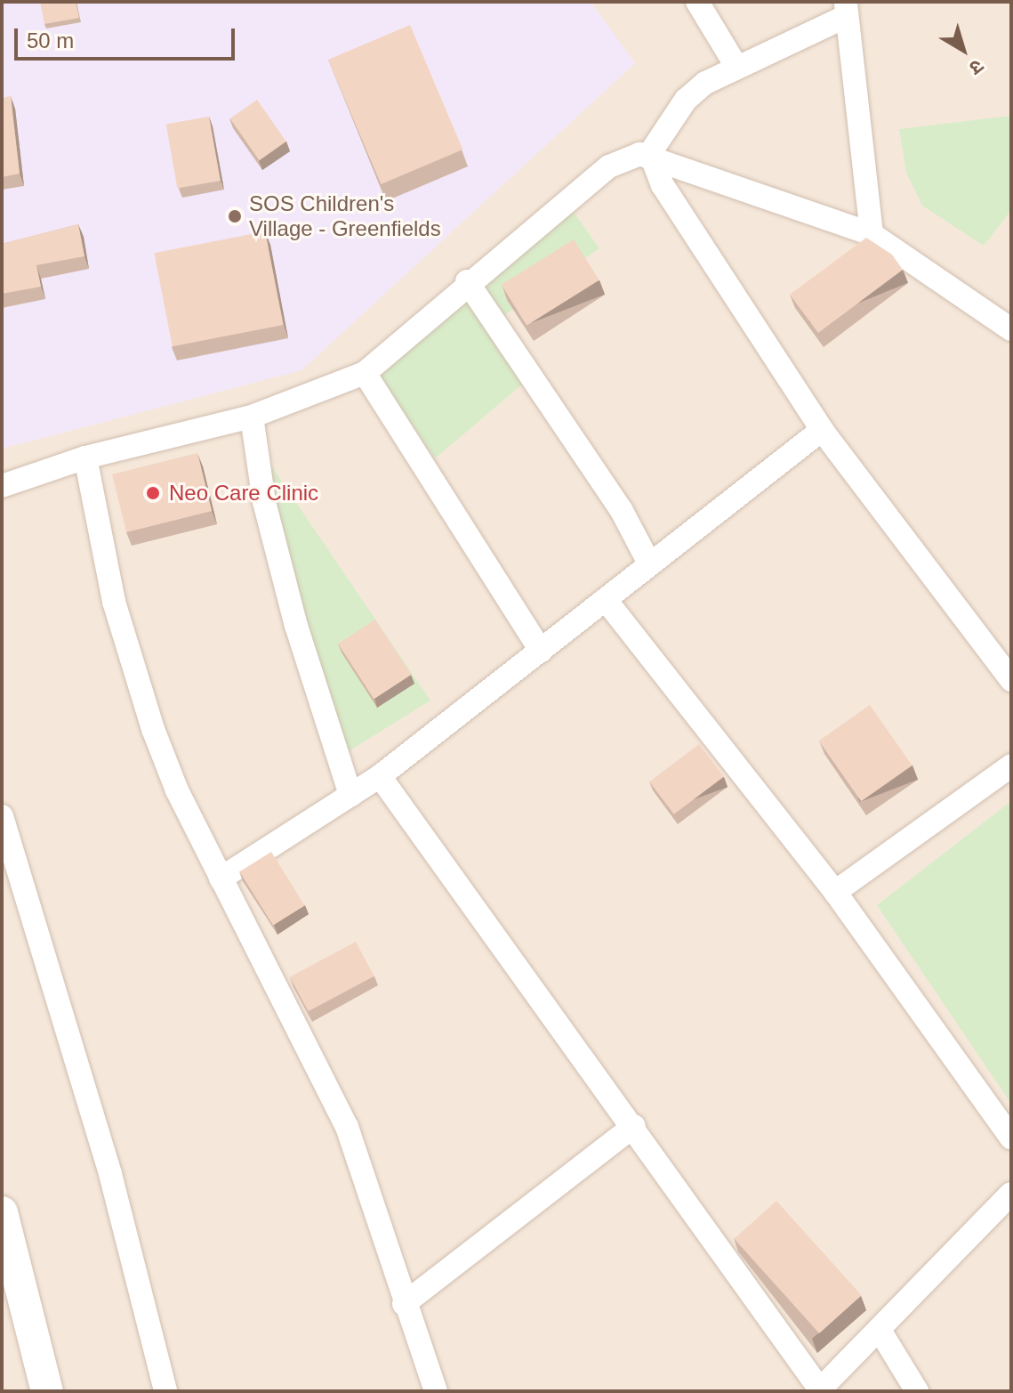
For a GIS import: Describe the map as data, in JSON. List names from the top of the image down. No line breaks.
{"places":["SOS Children's Village - Greenfields","Neo Care Clinic"],"scale_bar":"50 m","north":"bottom right"}
